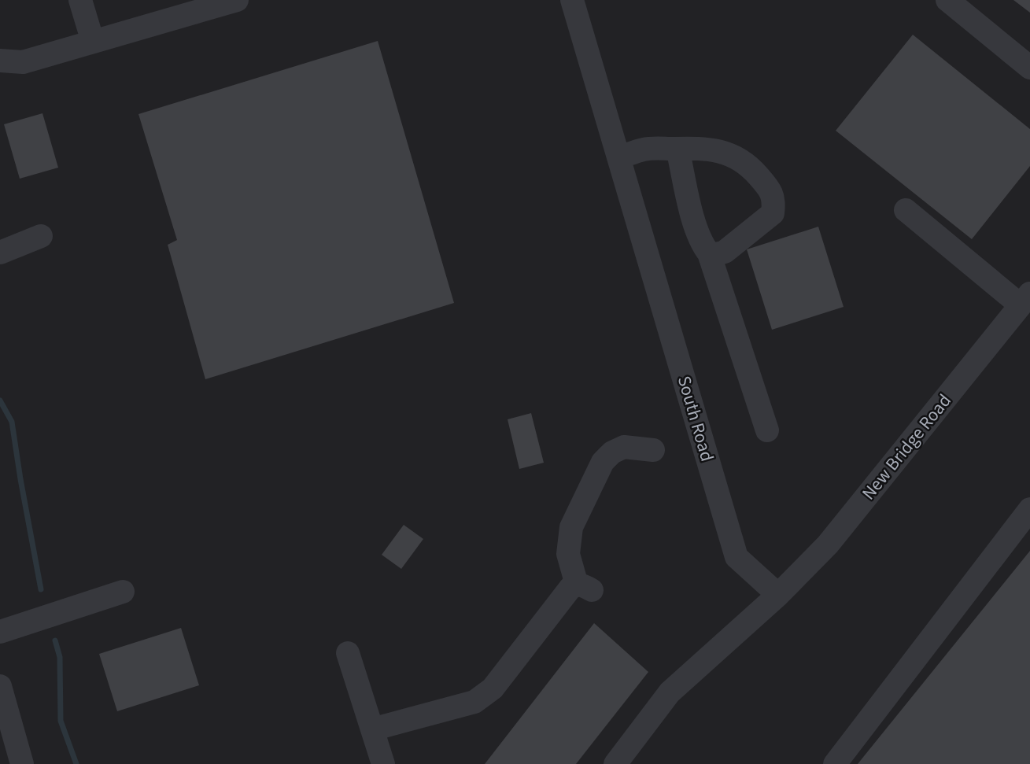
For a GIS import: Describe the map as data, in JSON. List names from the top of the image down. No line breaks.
{"streets":{"street":["South Road","New Bridge Road"]},"crossings":[["South Road","New Bridge Road"]]}
